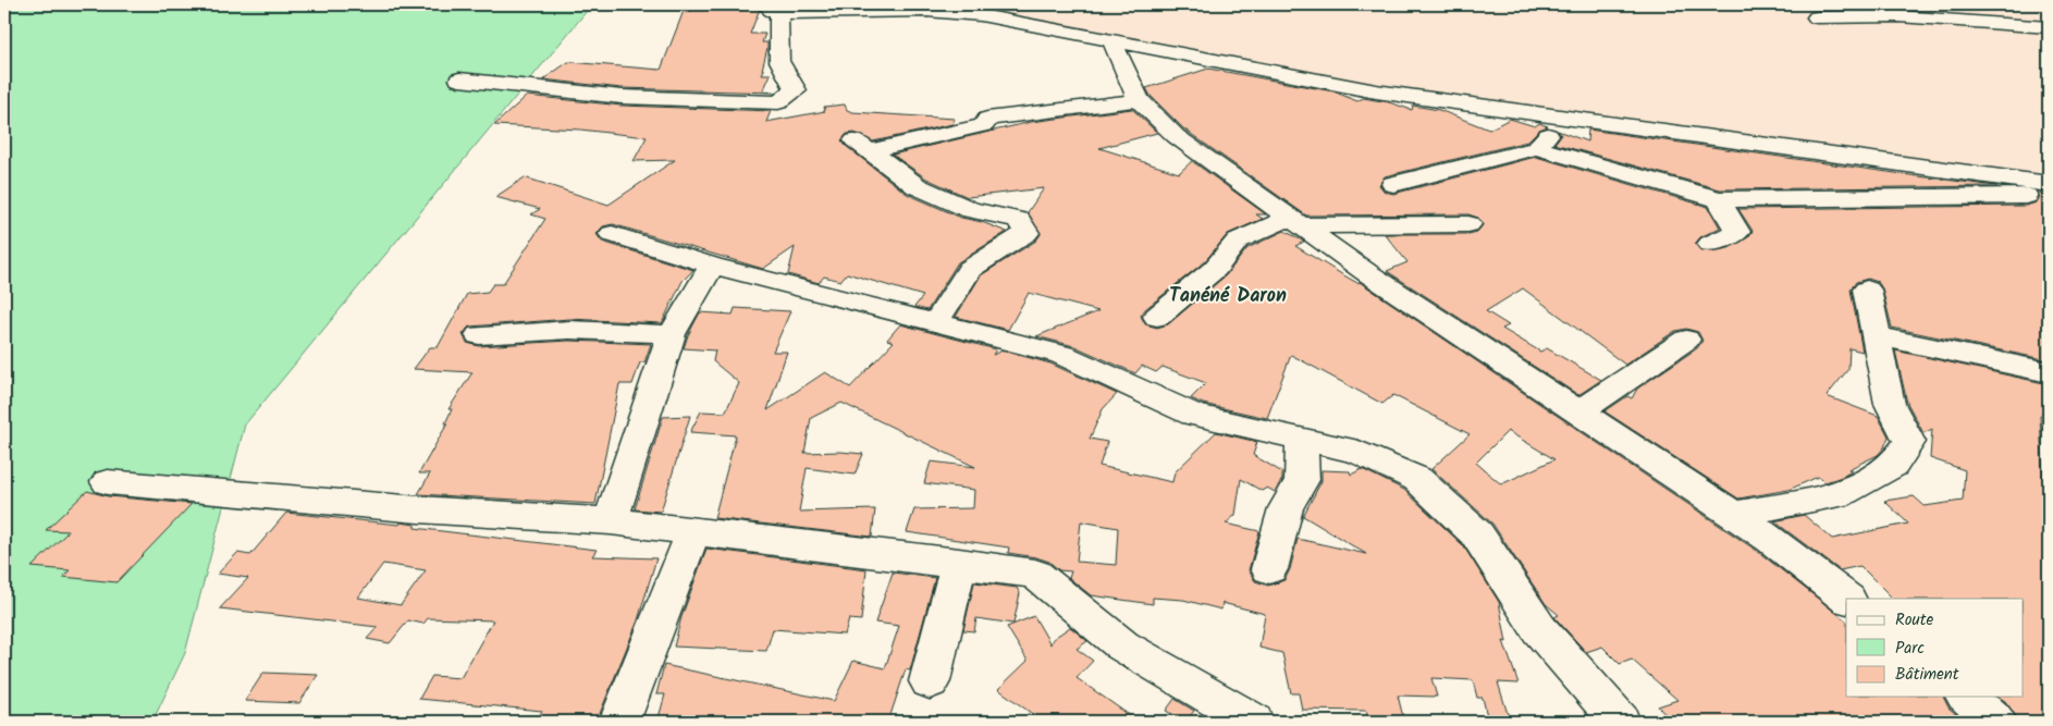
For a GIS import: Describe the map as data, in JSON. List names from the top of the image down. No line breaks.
{"districts":["Tanéné Daron"],"legend":["Route","Parc","Bâtiment"]}
